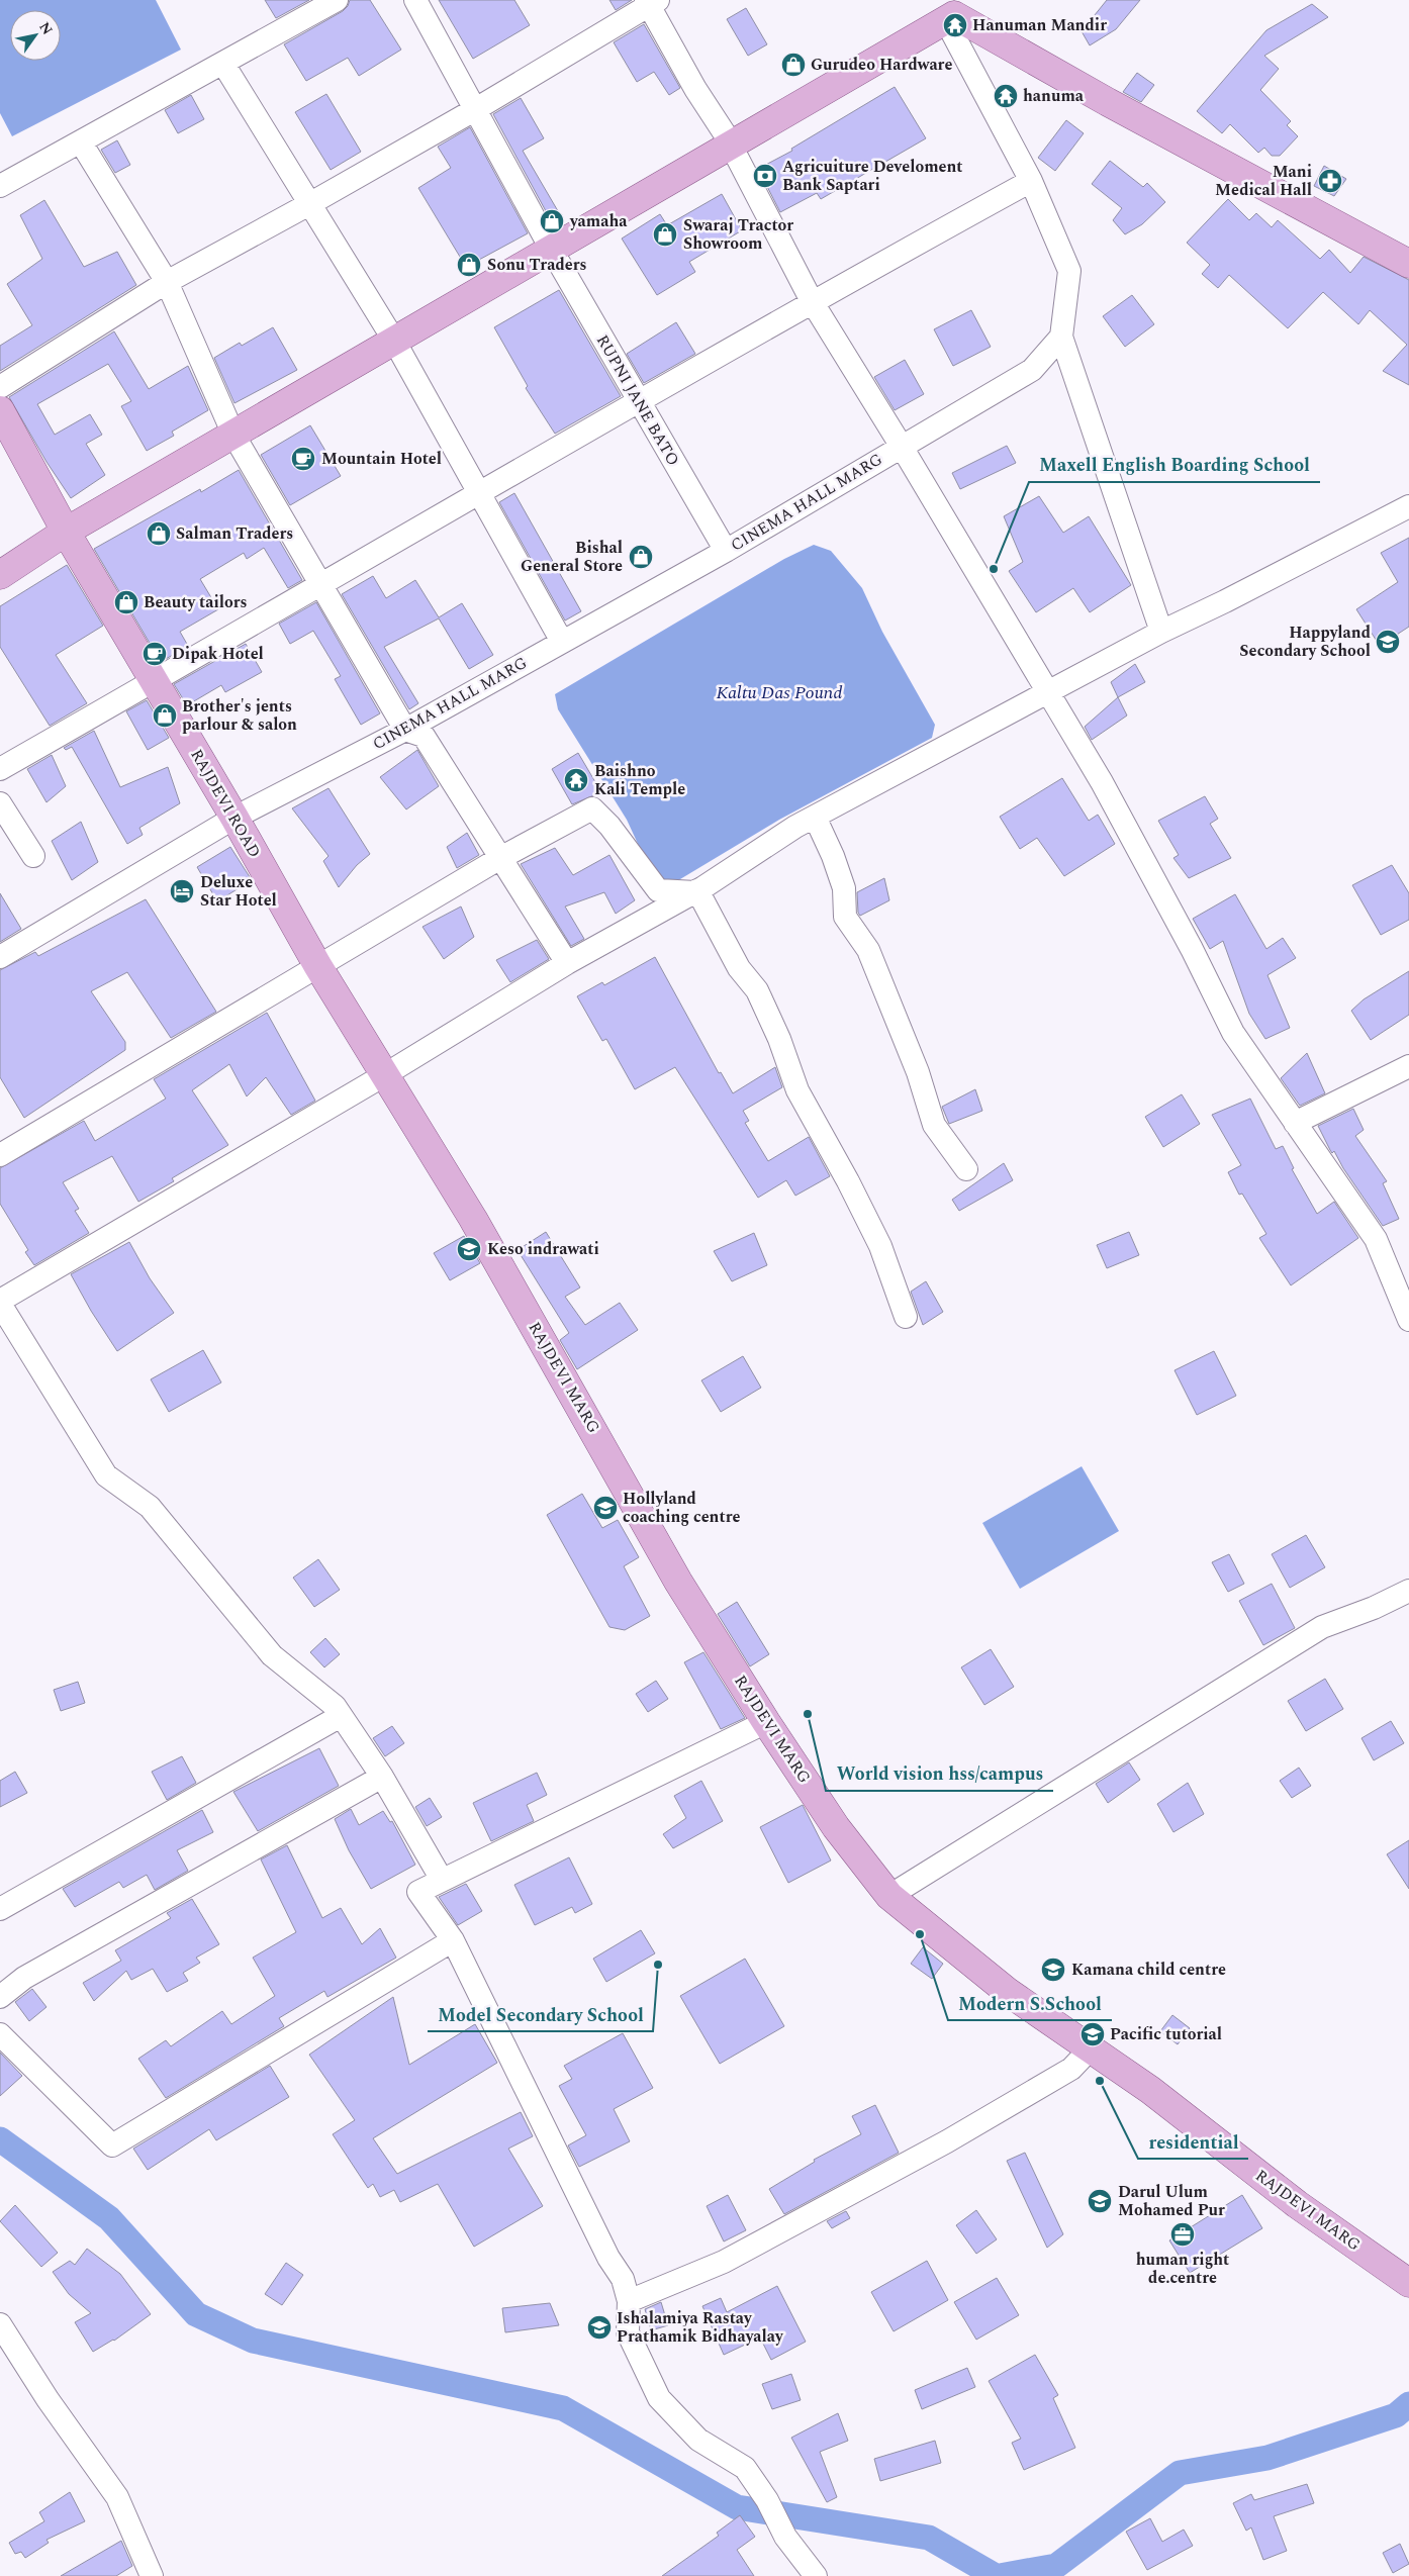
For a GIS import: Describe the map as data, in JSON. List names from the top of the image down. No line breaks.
{"streets":{"main road":["RAJDEVI ROAD","RAJDEVI MARG"],"street":["RUPNI JANE BATO","CINEMA HALL MARG"]},"crossings":[["RUPNI JANE BATO","CINEMA HALL MARG"],["CINEMA HALL MARG","RAJDEVI ROAD"],["RAJDEVI ROAD","RAJDEVI MARG"]],"water":["Kaltu Das Pound"],"places":{"temple":["Hanuman Mandir","hanuma","Baishno Kali Temple"],"shop":["Gurudeo Hardware","yamaha","Swaraj Tractor Showroom","Sonu Traders","Salman Traders","Bishal General Store","Beauty tailors","Brother's jents parlour & salon"],"bank":["Agricuiture Develoment Bank Saptari"],"pharmacy":["Mani Medical Hall"],"cafe":["Mountain Hotel","Dipak Hotel"],"other":["Maxell English Boarding School","World vision hss/campus","Modern S.School","Model Secondary School","residential"],"school or university":["Happyland Secondary School","Keso indrawati","Hollyland coaching centre","Kamana child centre","Pacific tutorial","Darul Ulum Mohamed Pur","Ishalamiya Rastay Prathamik Bidhayalay"],"hotel":["Deluxe Star Hotel"],"office":["human right de.centre"]},"north":"top right"}
